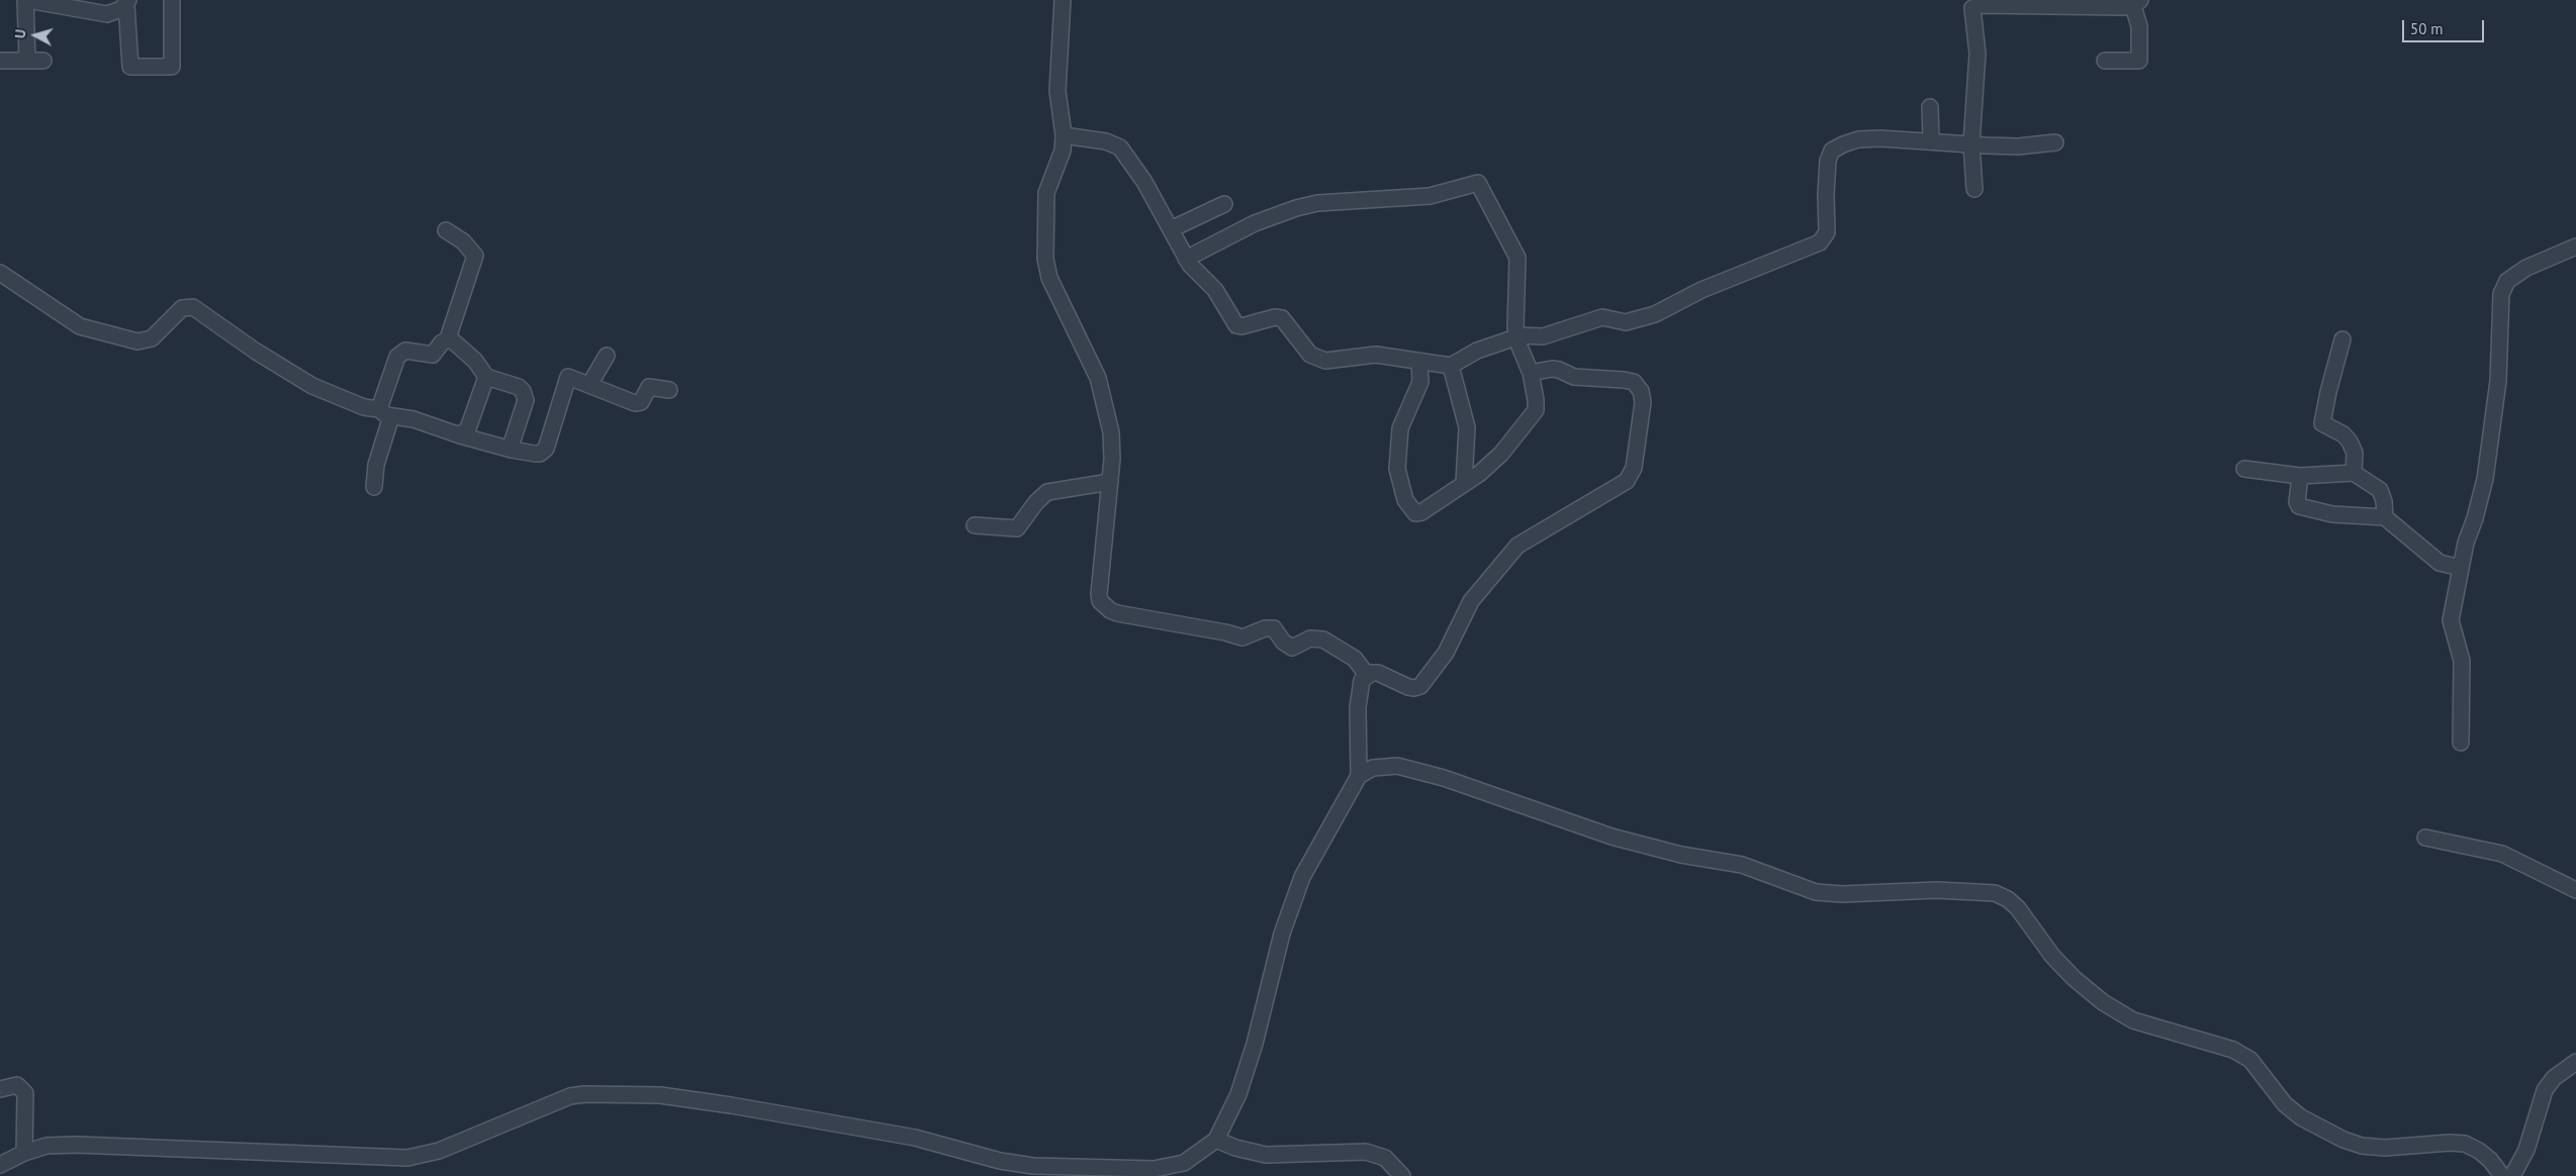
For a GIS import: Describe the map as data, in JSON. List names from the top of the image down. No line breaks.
{"scale_bar":"50 m","north":"left"}
